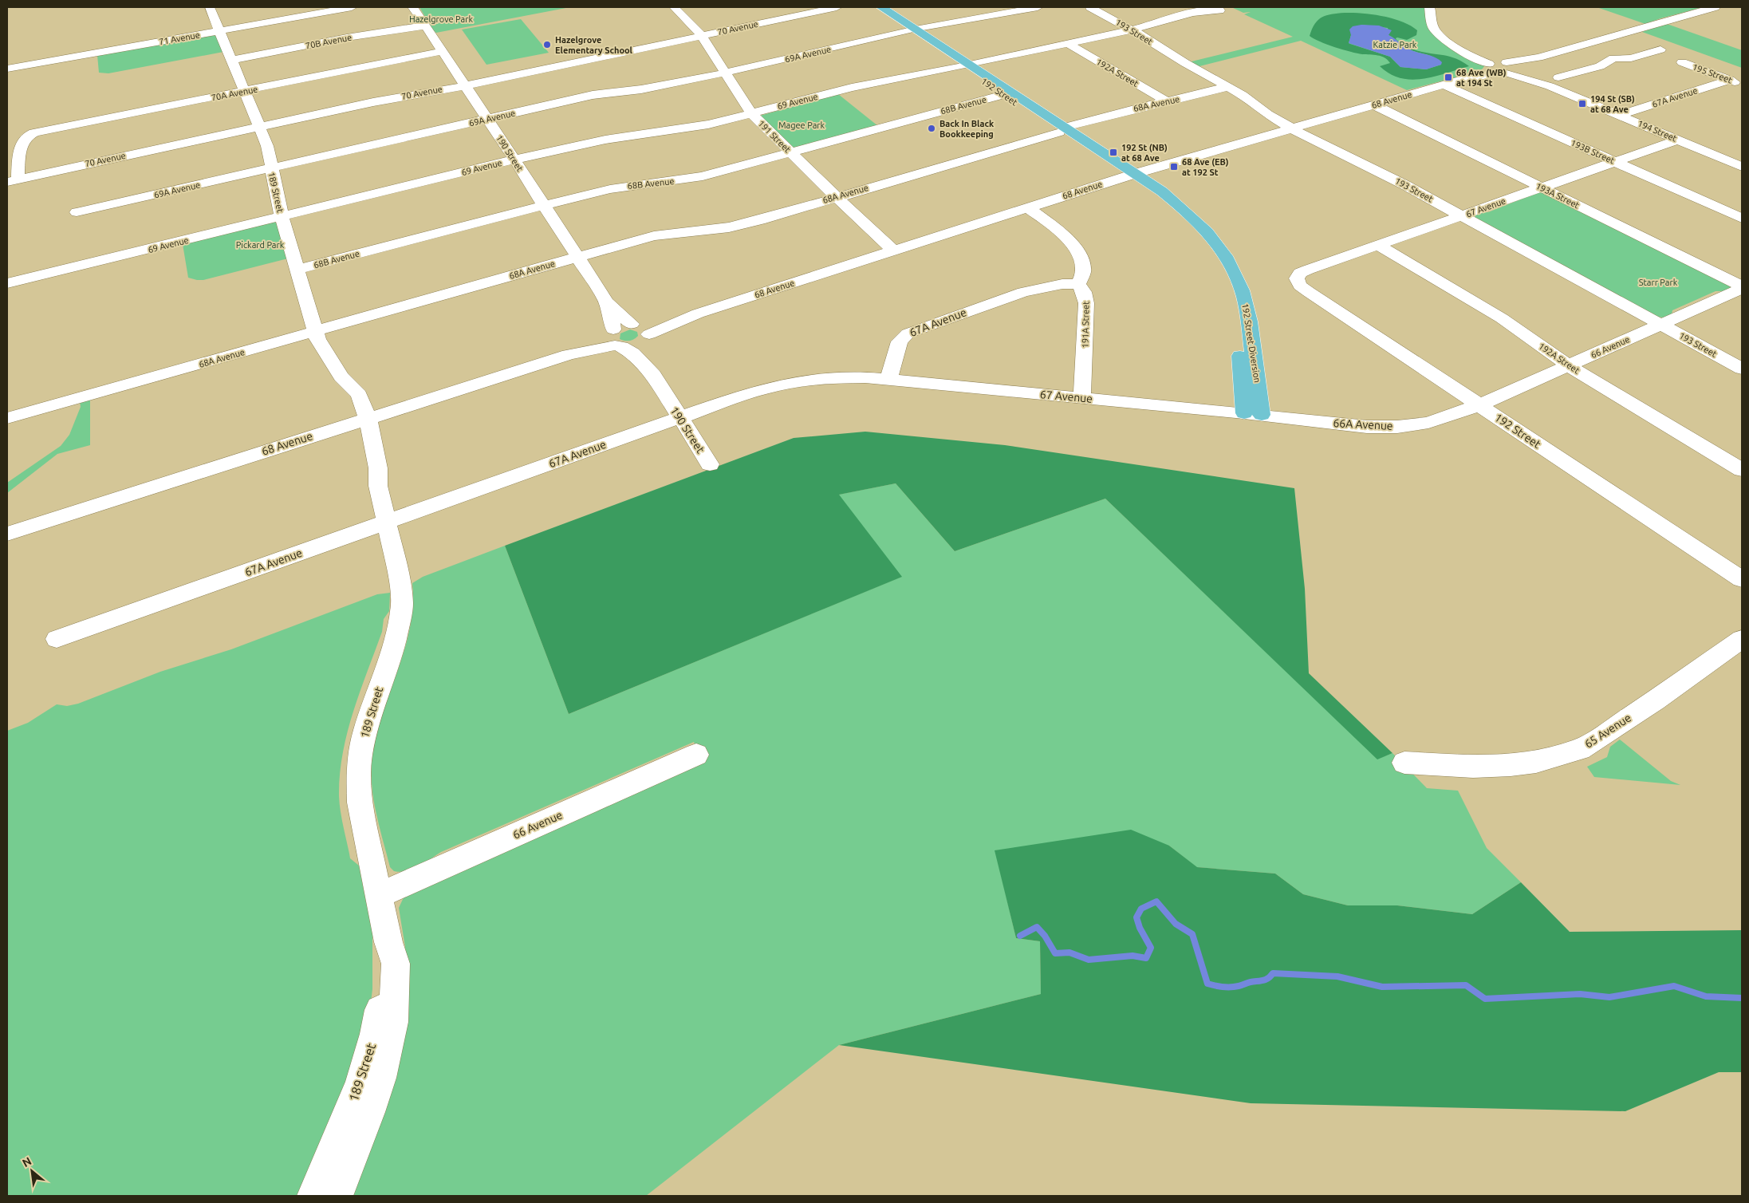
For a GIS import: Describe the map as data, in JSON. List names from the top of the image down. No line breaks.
{"streets":{"main road":["192 Street","192 Street Diversion"],"street":["70 Avenue","193 Street","71 Avenue","70B Avenue","69A Avenue","192A Street","195 Street","70A Avenue","67A Avenue","68 Avenue","69 Avenue","68A Avenue","68B Avenue","194 Street","191 Street","193B Street","190 Street","189 Street","193A Street","67 Avenue","191A Street","66 Avenue","66A Avenue","65 Avenue"]},"crossings":[["70 Avenue","70A Avenue"],["70 Avenue","191 Street"],["70 Avenue","190 Street"],["70 Avenue","189 Street"],["193 Street","68 Avenue"],["193 Street","69 Avenue"],["193 Street","68A Avenue"],["193 Street","67 Avenue"],["193 Street","66 Avenue"],["71 Avenue","189 Street"],["70B Avenue","190 Street"],["70B Avenue","189 Street"],["69A Avenue","192 Street"],["69A Avenue","191 Street"],["69A Avenue","190 Street"],["69A Avenue","189 Street"],["192A Street","69 Avenue"],["192A Street","68A Avenue"],["192A Street","67 Avenue"],["192A Street","66 Avenue"],["195 Street","67A Avenue"],["192 Street","68 Avenue"],["192 Street","69 Avenue"],["192 Street","68A Avenue"],["192 Street","68B Avenue"],["192 Street","67 Avenue"],["192 Street","192 Street Diversion"],["192 Street","66 Avenue"],["192 Street","66A Avenue"],["70A Avenue","190 Street"],["70A Avenue","189 Street"],["67A Avenue","194 Street"],["67A Avenue","190 Street"],["67A Avenue","189 Street"],["67A Avenue","67 Avenue"],["67A Avenue","191A Street"],["68 Avenue","194 Street"],["68 Avenue","191 Street"],["68 Avenue","193B Street"],["68 Avenue","190 Street"],["68 Avenue","189 Street"],["68 Avenue","193A Street"],["68 Avenue","192 Street Diversion"],["69 Avenue","191 Street"],["69 Avenue","190 Street"],["69 Avenue","189 Street"],["68A Avenue","191 Street"],["68A Avenue","190 Street"],["68A Avenue","189 Street"],["68B Avenue","191 Street"],["68B Avenue","190 Street"],["68B Avenue","189 Street"],["194 Street","67 Avenue"],["193B Street","67 Avenue"],["189 Street","66 Avenue"],["193A Street","67 Avenue"],["193A Street","66 Avenue"],["67 Avenue","191A Street"],["67 Avenue","192 Street Diversion"],["67 Avenue","66A Avenue"],["192 Street Diversion","66A Avenue"],["66 Avenue","66A Avenue"]],"parks":["Hazelgrove Park","Katzie Park","Magee Park","Pickard Park","Starr Park"],"places":{"other":["Hazelgrove Elementary School","Back In Black Bookkeeping"],"transit":["68 Ave (WB) at 194 St","194 St (SB) at 68 Ave","192 St (NB) at 68 Ave","68 Ave (EB) at 192 St"]},"north":"top left"}
